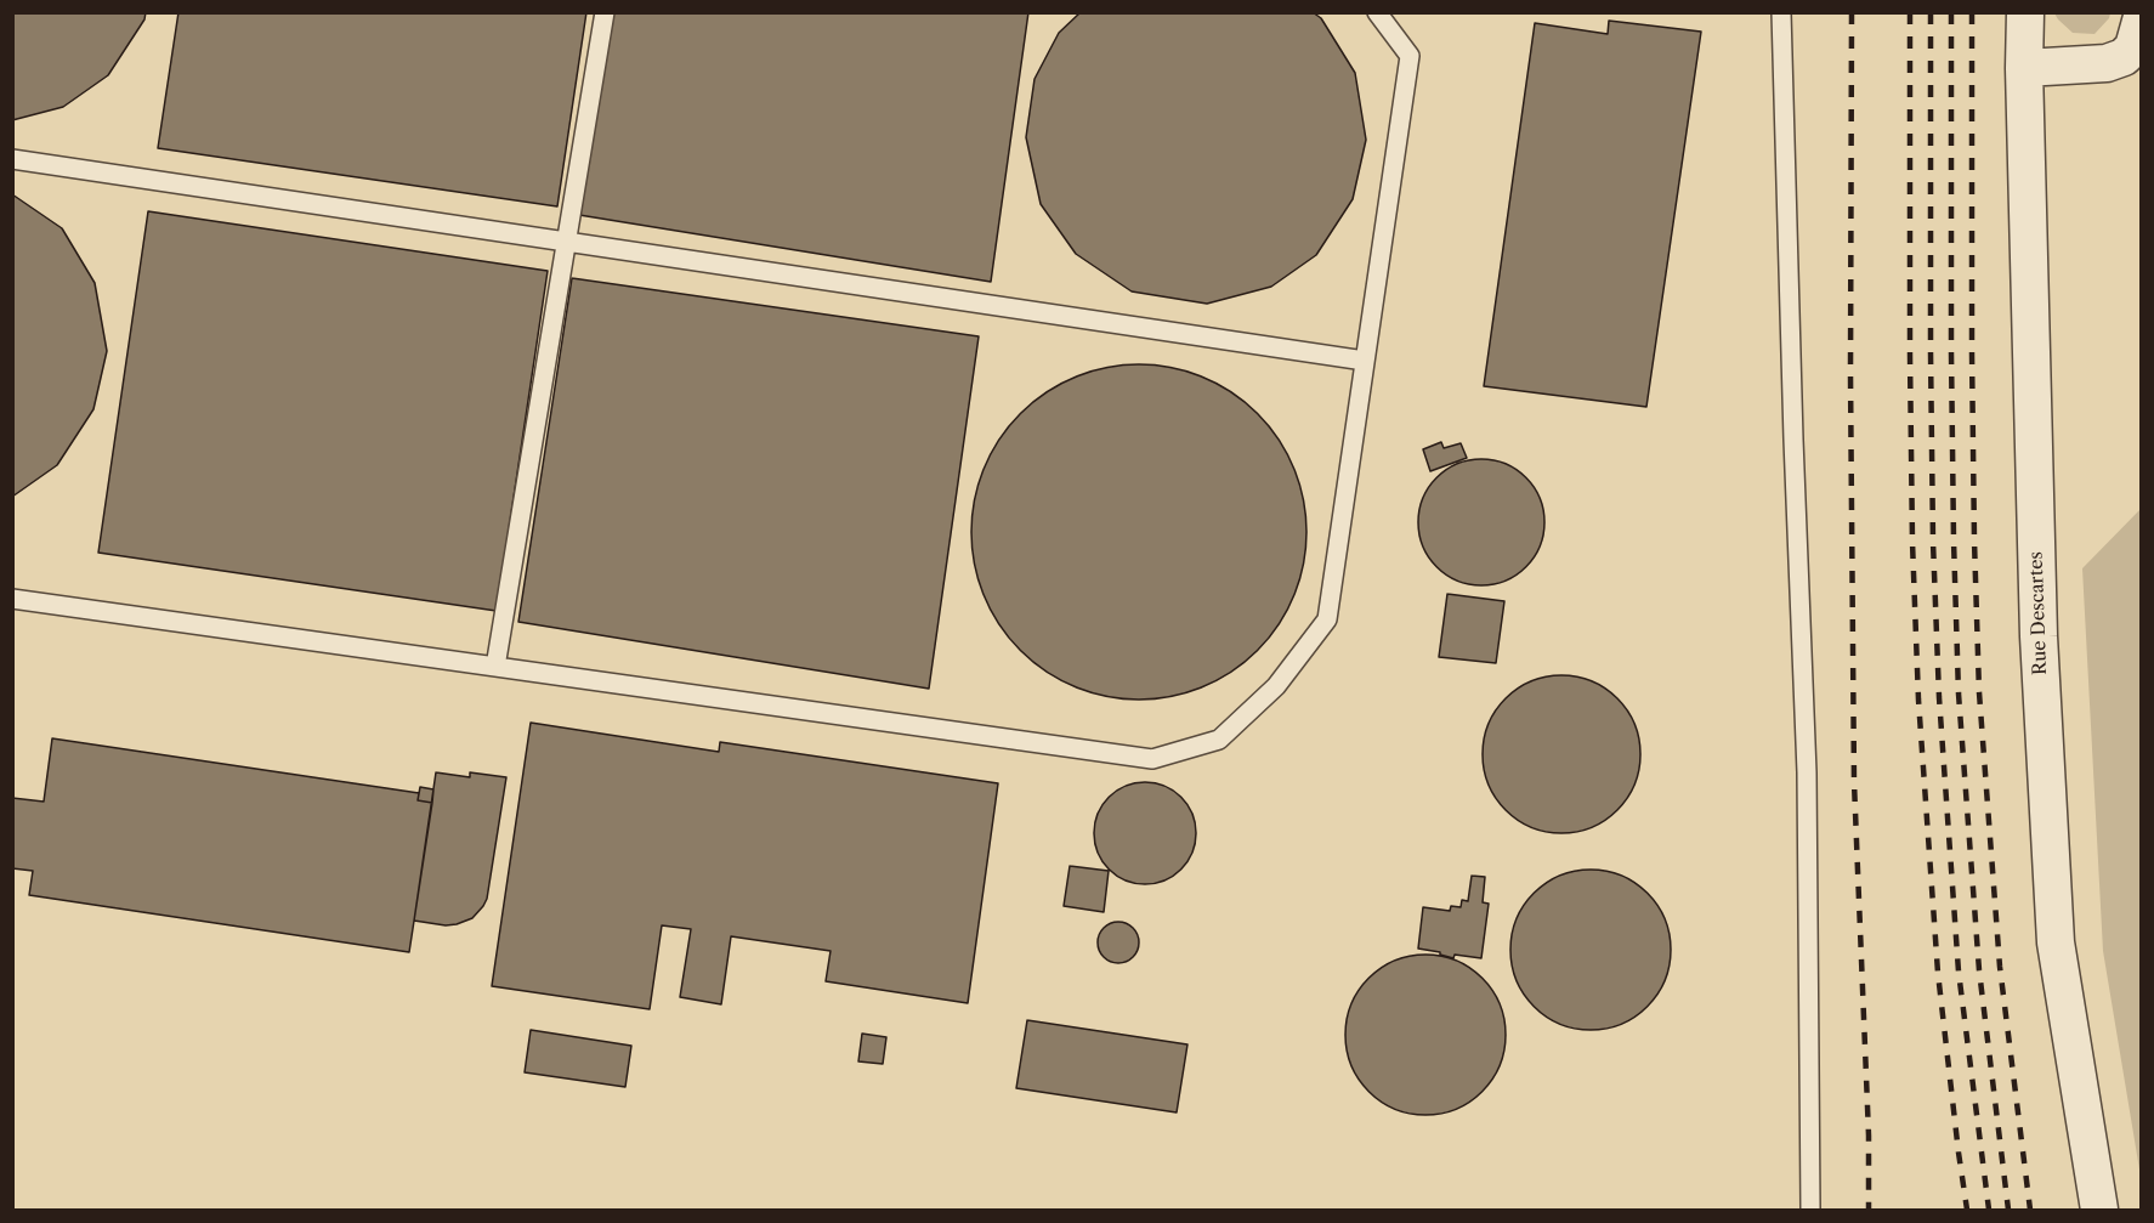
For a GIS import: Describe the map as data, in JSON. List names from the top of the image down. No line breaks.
{"streets":{"street":["Rue Descartes"]}}
